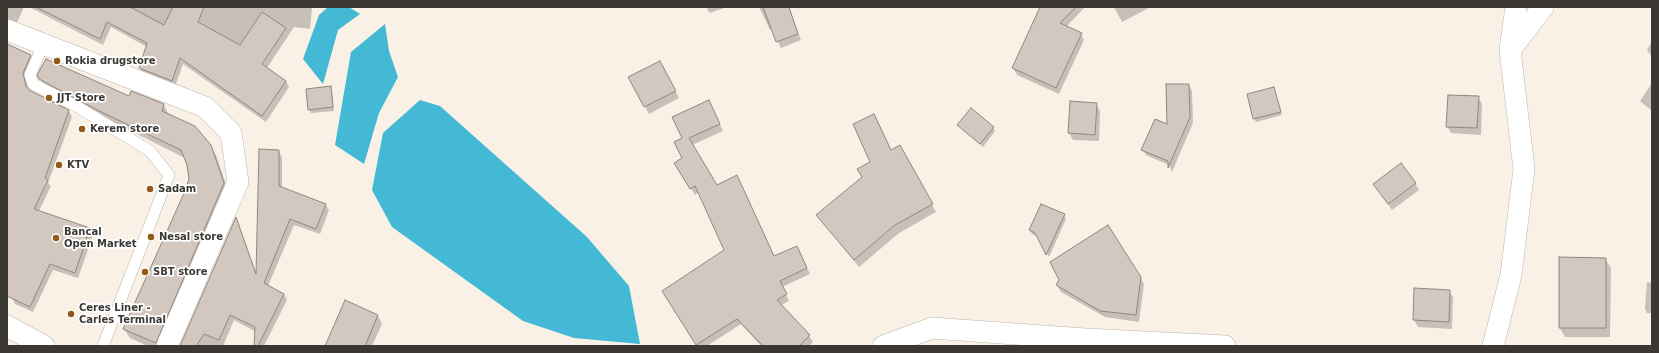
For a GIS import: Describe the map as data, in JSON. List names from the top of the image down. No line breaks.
{"places":["Rokia drugstore","JJT Store","Kerem store","KTV","Sadam","Nesal store","Bancal Open Market","SBT store","Ceres Liner - Carles Terminal"]}
